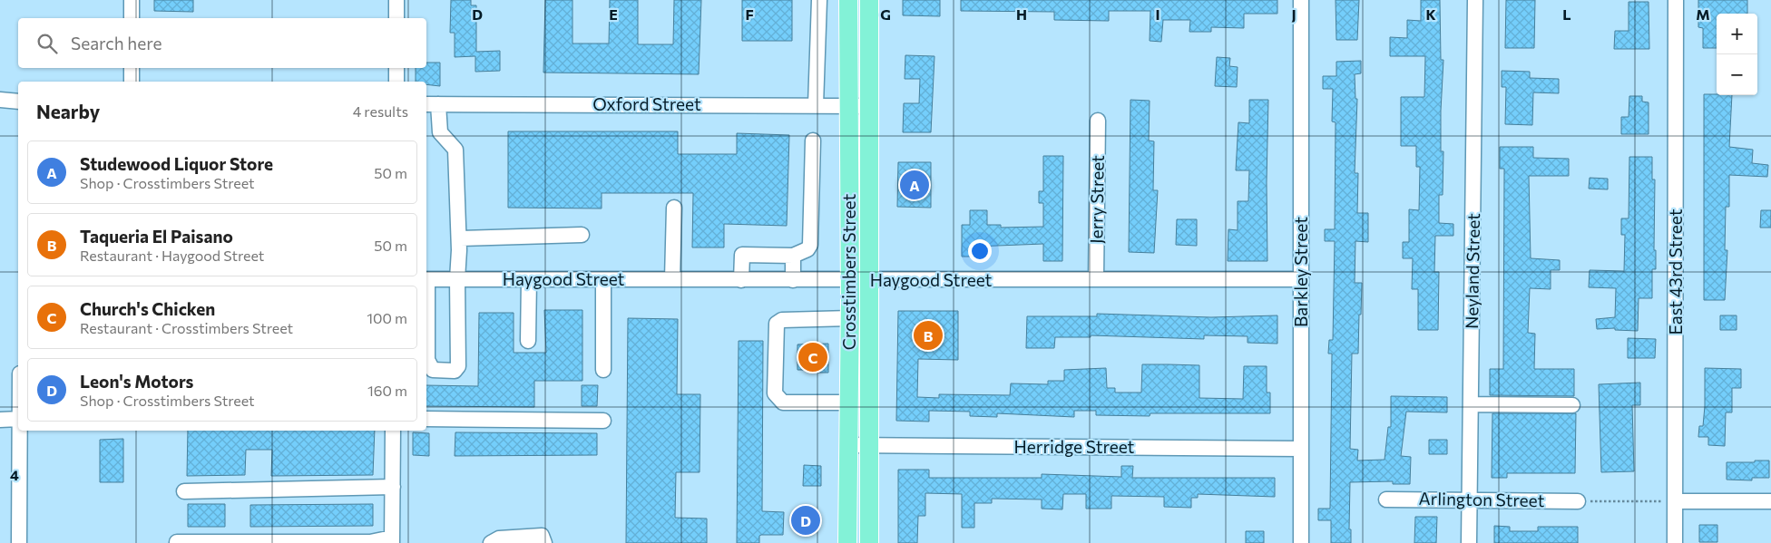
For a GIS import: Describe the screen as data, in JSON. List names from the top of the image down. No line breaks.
{"streets":{"main road":["Crosstimbers Street"],"street":["Oxford Street","Jerry Street","Neyland Street","Barkley Street","East 43rd Street","Haygood Street","Herridge Street","Arlington Street"]},"crossings":[["Oxford Street","Crosstimbers Street"],["Jerry Street","Haygood Street"],["Neyland Street","Arlington Street"],["Crosstimbers Street","Haygood Street"],["Crosstimbers Street","Herridge Street"],["Barkley Street","Haygood Street"],["Barkley Street","Herridge Street"]],"page":{"map_buttons":["+","−"],"search":"Search here","heading":["Nearby","4 results"],"list":[{"mark":"A","name":"Studewood Liquor Store","note":"Shop · Crosstimbers Street","value":"50 m"},{"mark":"B","name":"Taqueria El Paisano","note":"Restaurant · Haygood Street","value":"50 m"},{"mark":"C","name":"Church's Chicken","note":"Restaurant · Crosstimbers Street","value":"100 m"},{"mark":"D","name":"Leon's Motors","note":"Shop · Crosstimbers Street","value":"160 m"}],"pins":["A","B","C","D"]},"grid":{"columns":["D","E","F","G","H","I","J","K","L","M"],"rows":["4"]}}
